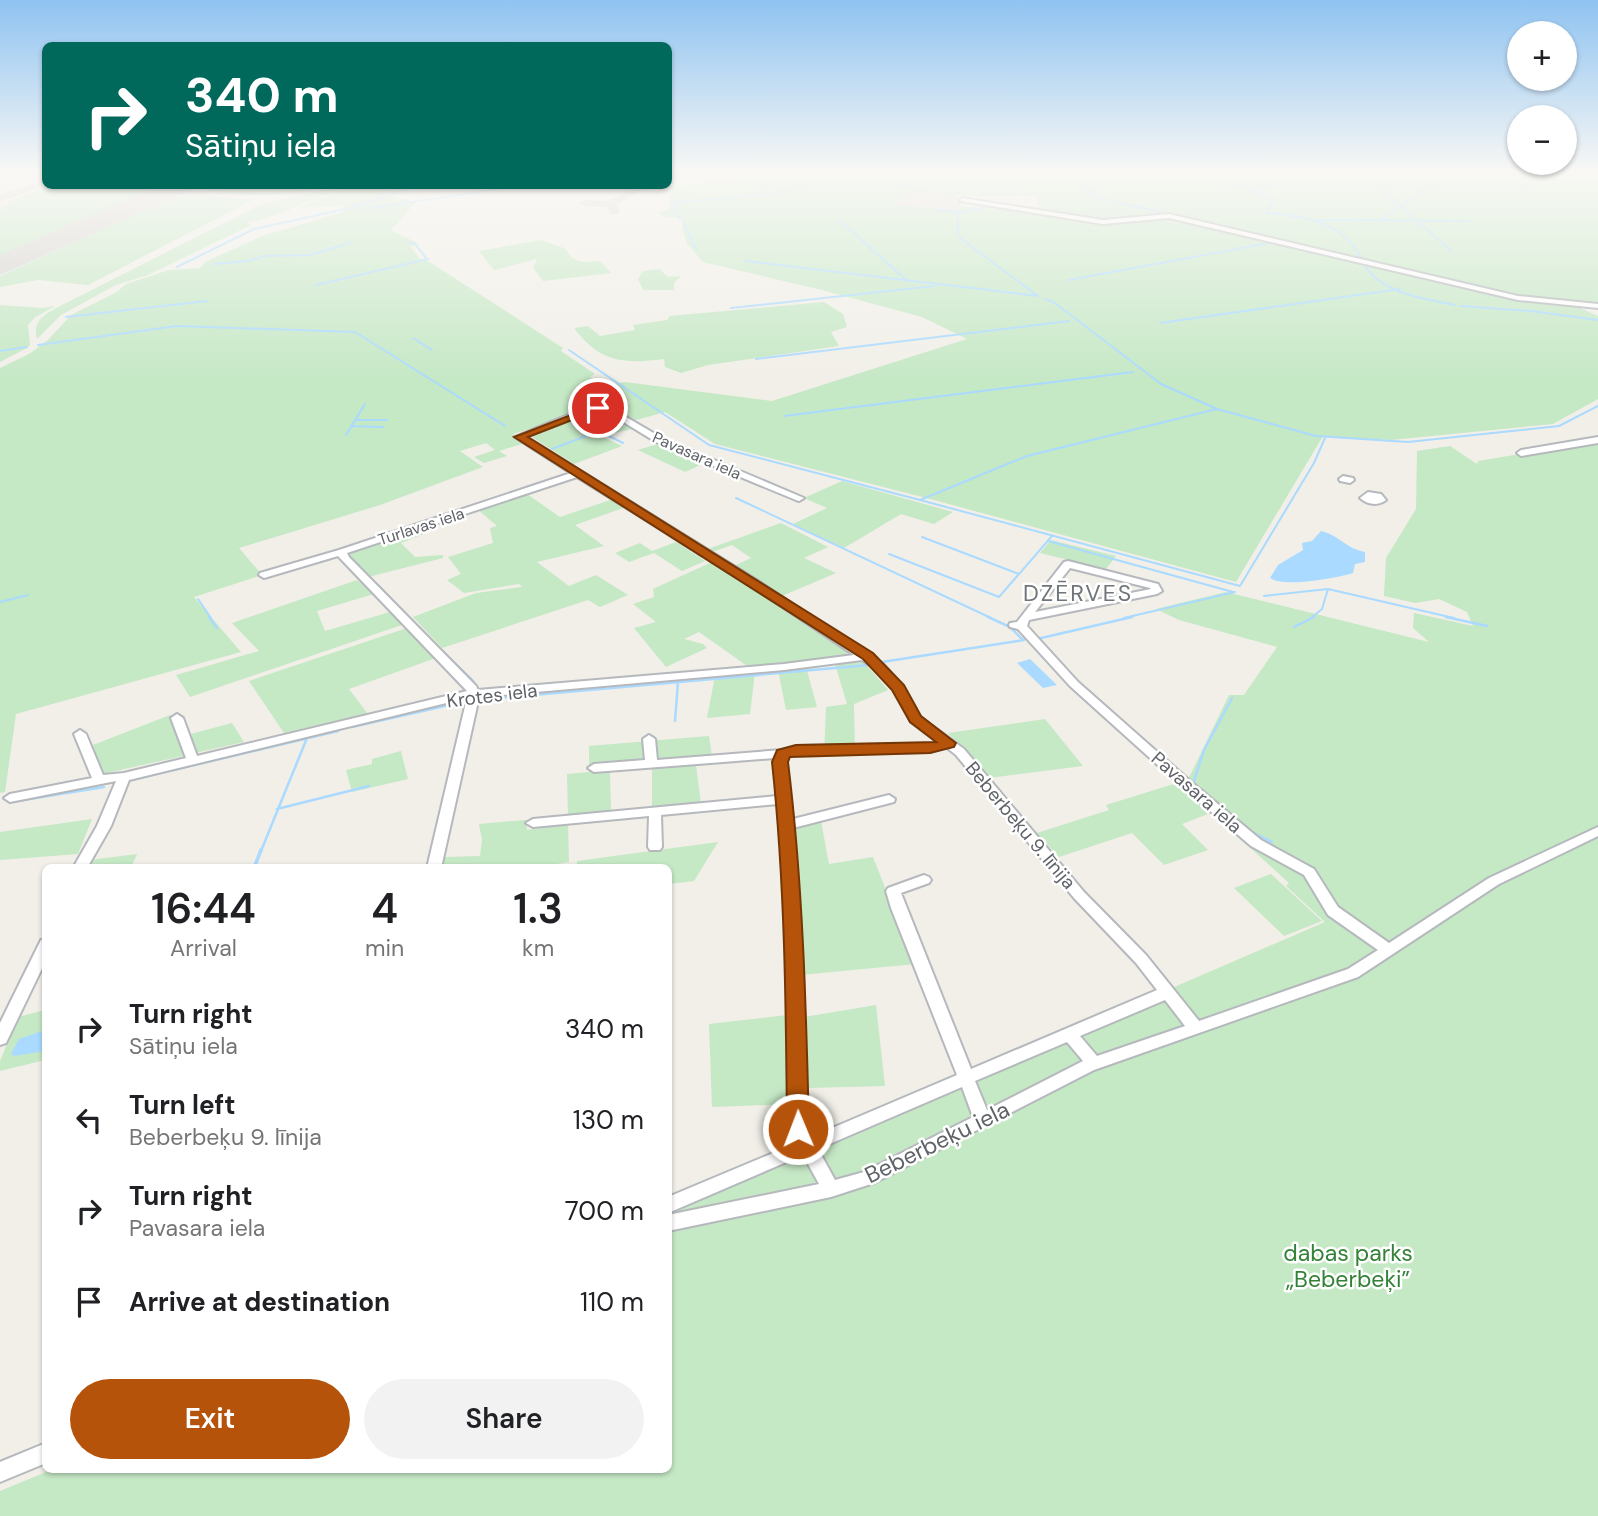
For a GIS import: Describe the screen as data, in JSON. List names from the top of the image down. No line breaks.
{"streets":{"street":["Pavasara iela","Turlavas iela","Krotes iela","Beberbeķu 9. līnija","Beberbeķu iela"]},"crossings":[["Pavasara iela","Beberbeķu 9. līnija"],["Turlavas iela","Beberbeķu 9. līnija"],["Krotes iela","Beberbeķu 9. līnija"],["Beberbeķu 9. līnija","Beberbeķu iela"]],"districts":["DZĒRVES"],"parks":["dabas parks „Beberbeķi”"],"page":{"map_buttons":["+","−"],"turn":["340 m","Sātiņu iela"],"eta":["16:44","Arrival","4","min","1.3","km"],"list":[{"name":"Turn right","note":"Sātiņu iela","value":"340 m"},{"name":"Turn left","note":"Beberbeķu 9. līnija","value":"130 m"},{"name":"Turn right","note":"Pavasara iela","value":"700 m"},{"name":"Arrive at destination","value":"110 m"}],"buttons":["Exit","Share"]}}
